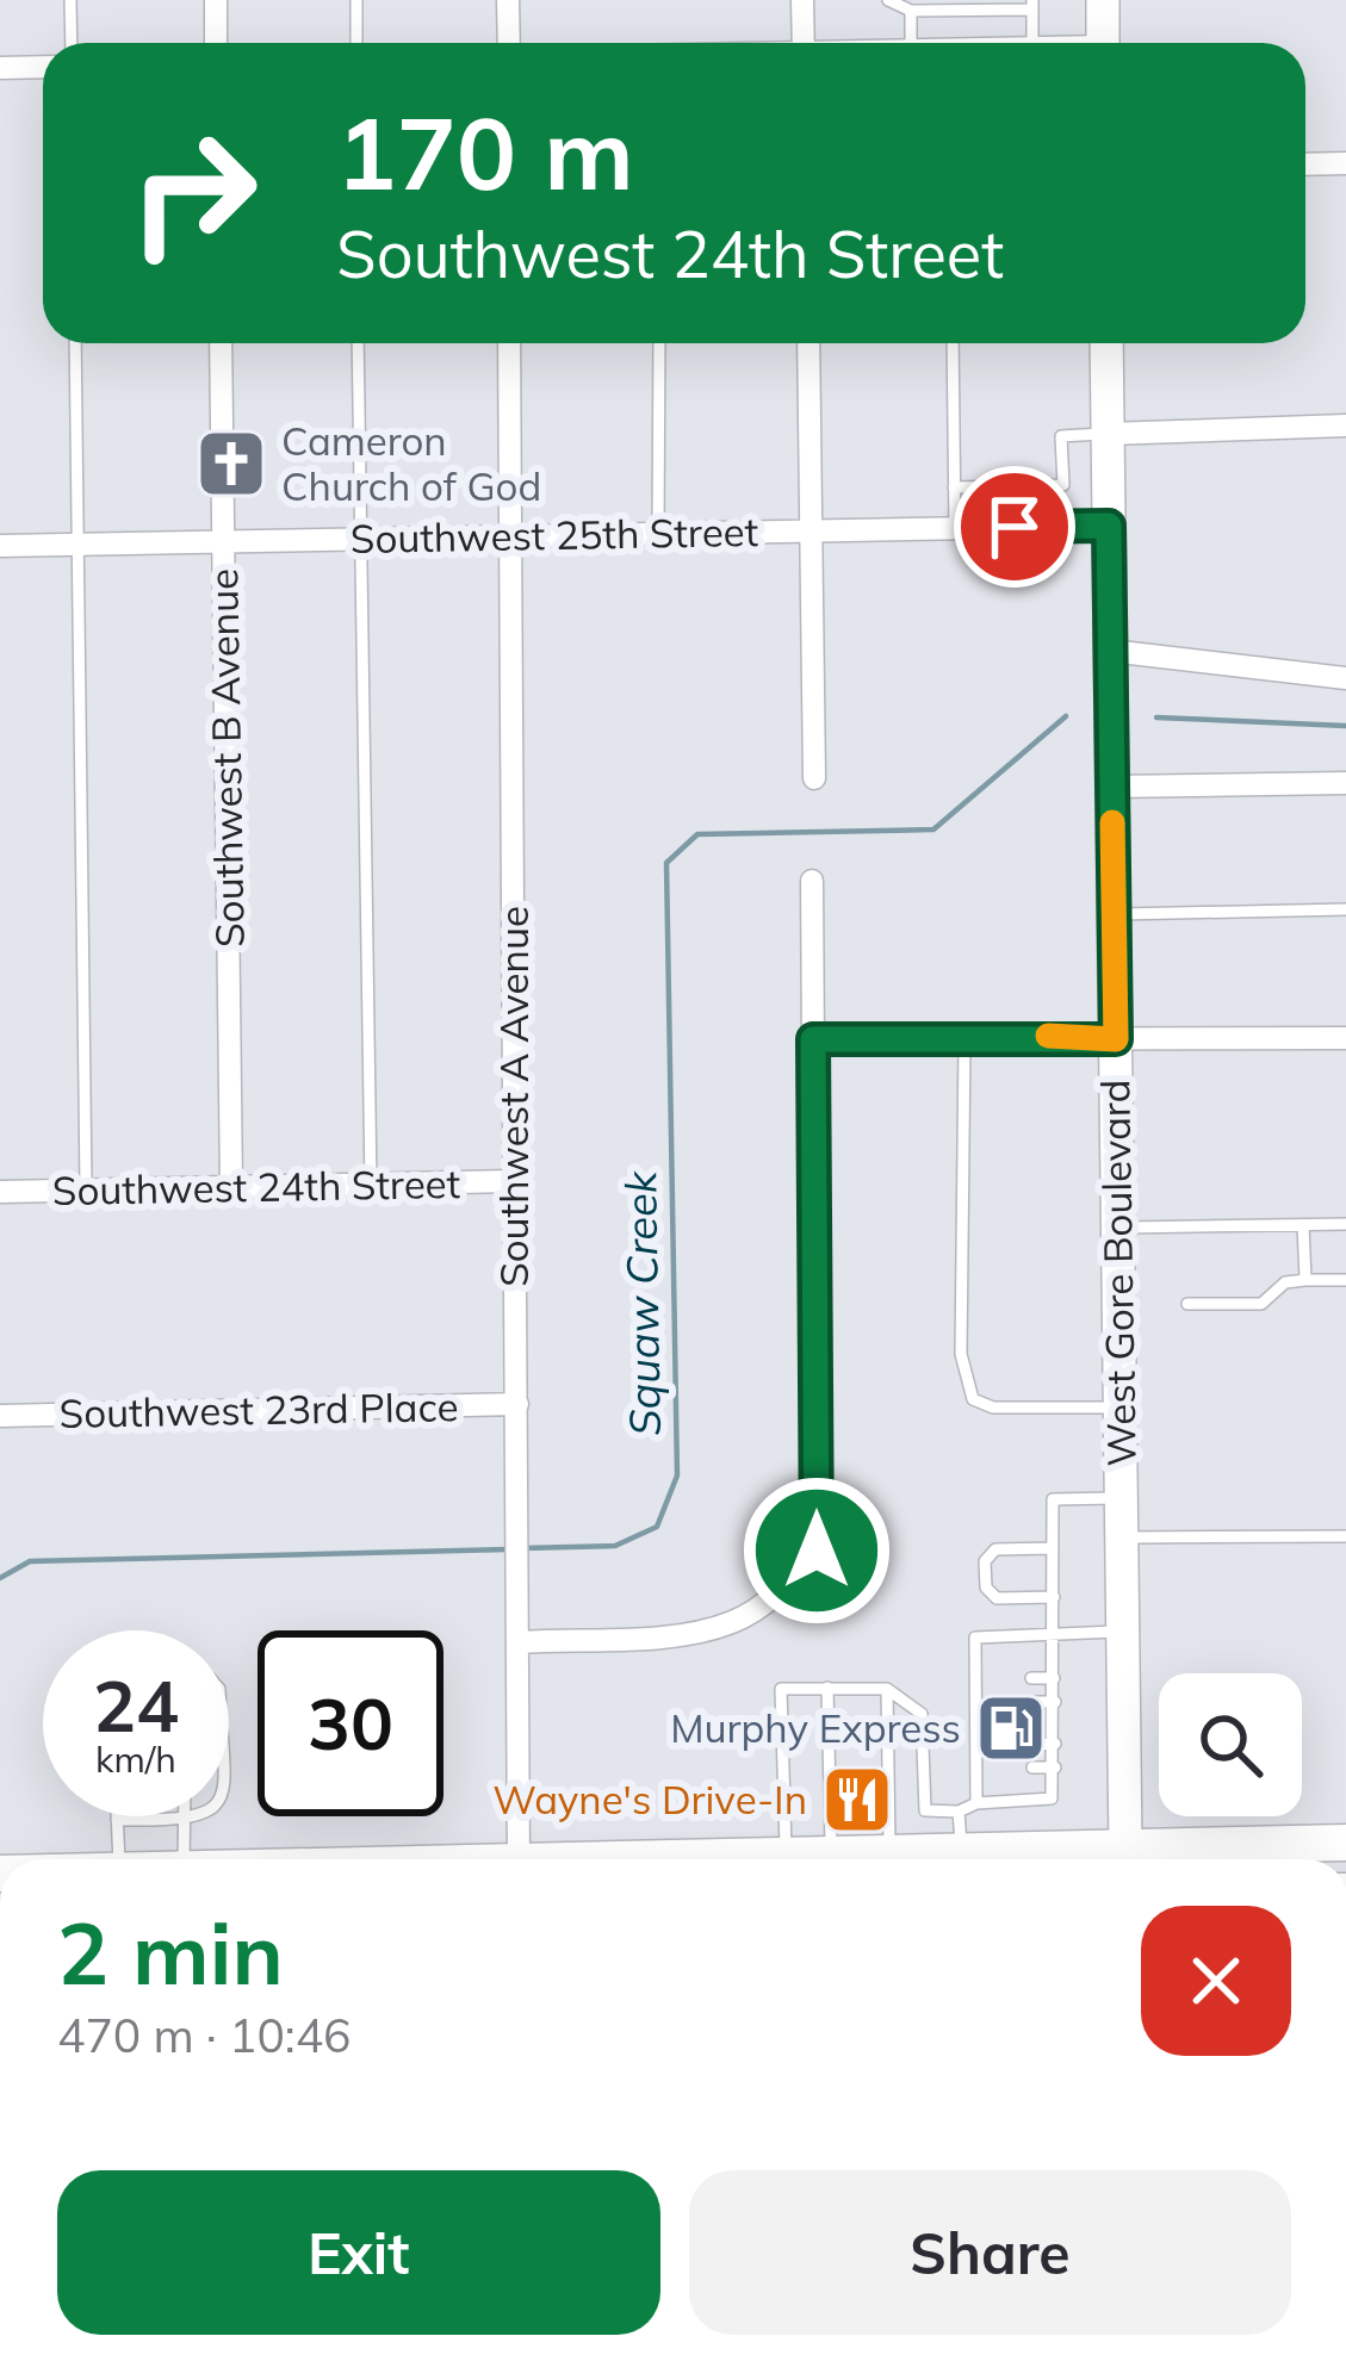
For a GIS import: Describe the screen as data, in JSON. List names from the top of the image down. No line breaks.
{"streets":{"main road":["West Gore Boulevard"],"street":["Southwest 25th Street","Southwest B Avenue","Southwest A Avenue","Southwest 24th Street","Southwest 23rd Place"]},"crossings":[["Southwest 25th Street","Southwest B Avenue"],["Southwest 25th Street","Southwest A Avenue"],["Southwest 25th Street","West Gore Boulevard"],["Southwest B Avenue","Southwest 24th Street"],["Southwest A Avenue","Southwest 24th Street"],["Southwest A Avenue","Southwest 23rd Place"]],"water":["Squaw Creek"],"places":{"church":["Cameron Church of God"],"fuel station":["Murphy Express"],"restaurant":["Wayne's Drive-In"]},"page":{"turn":["170 m","Southwest 24th Street"],"speed":"24 km/h","limit":"30","heading":["2 min","470 m · 10:46"],"buttons":["Exit","Share"]}}
